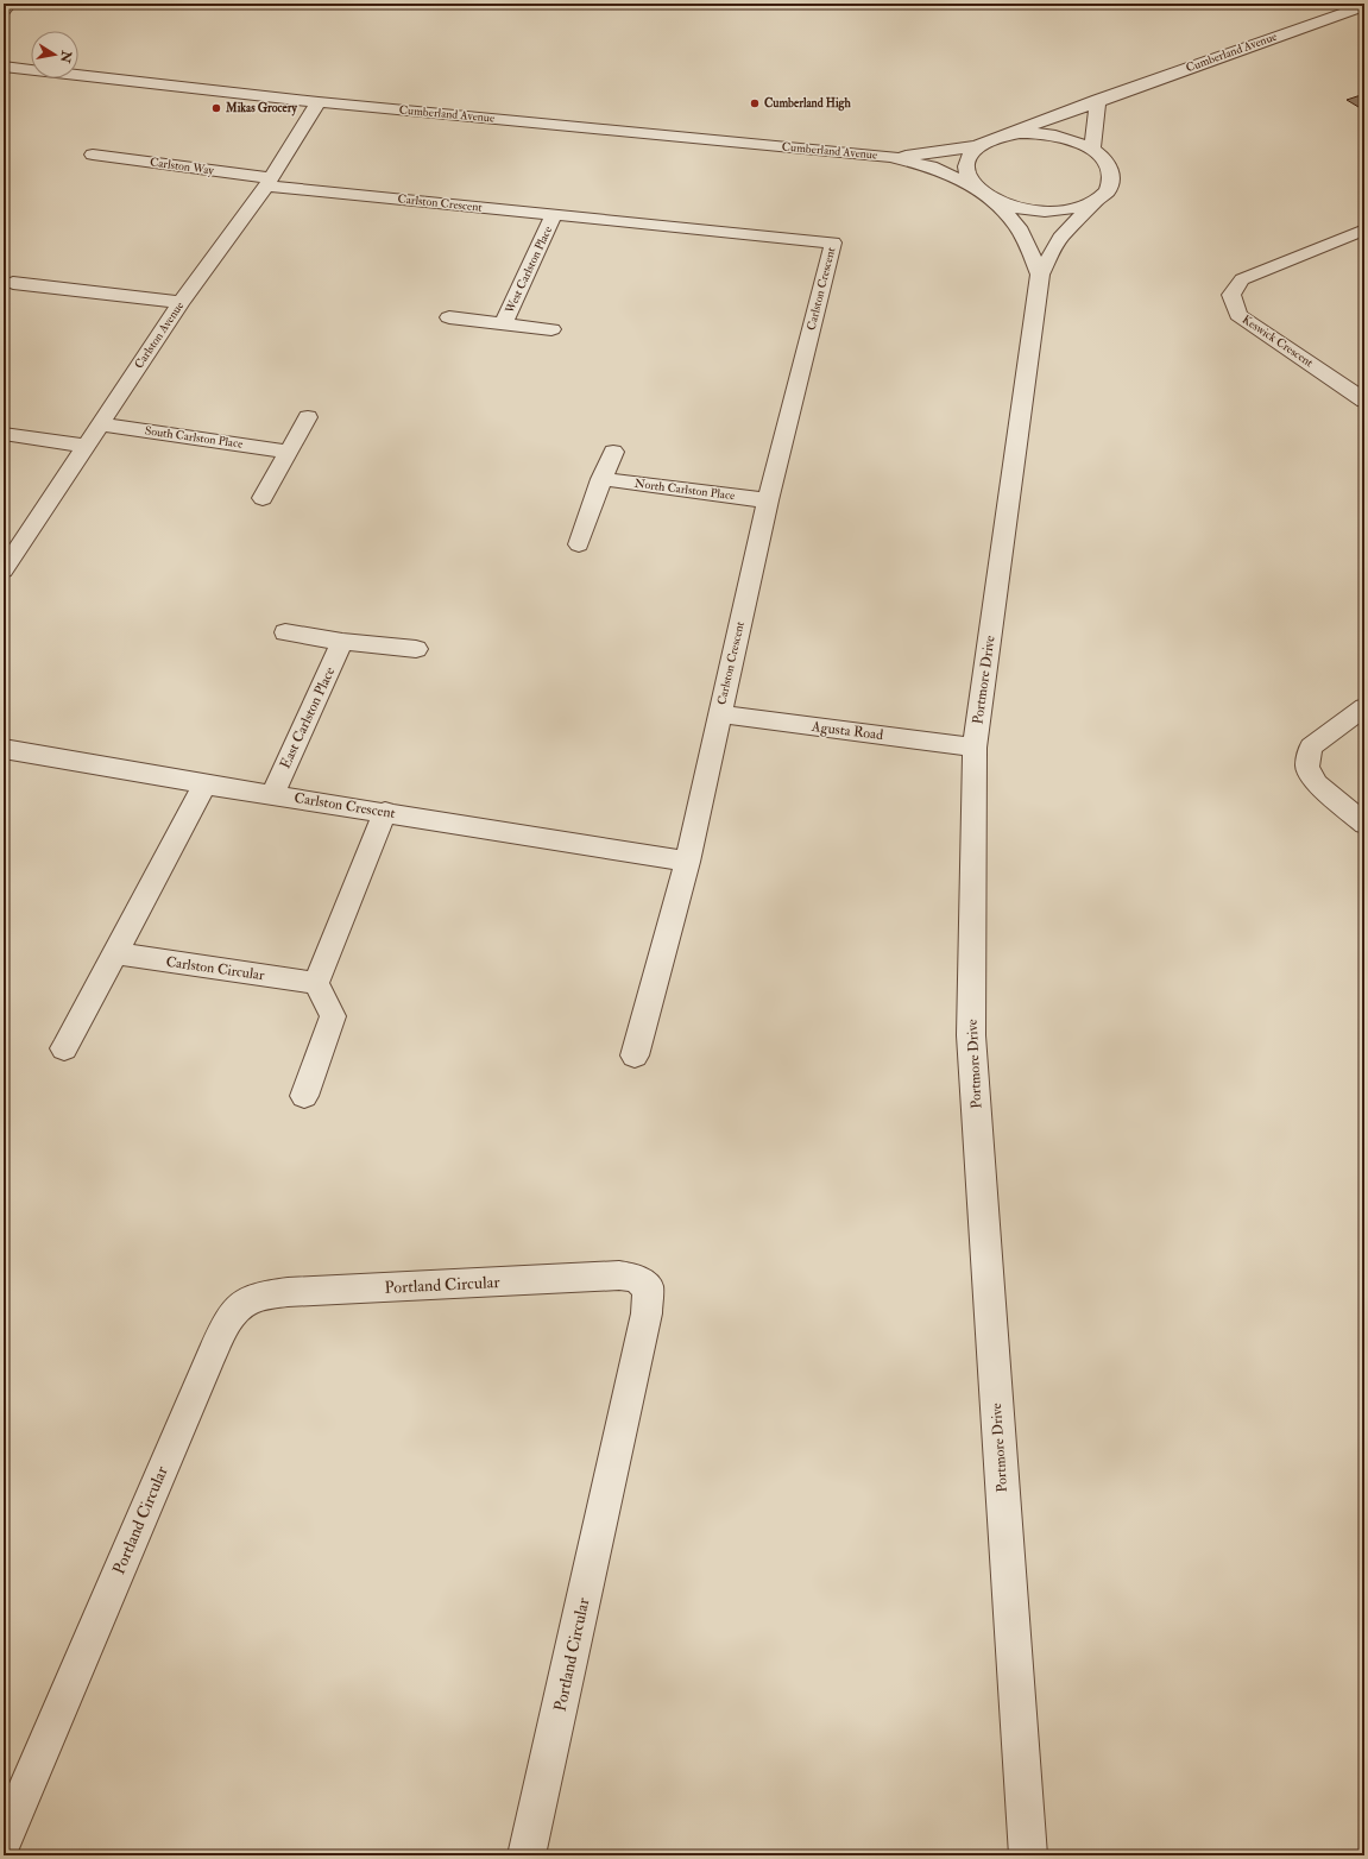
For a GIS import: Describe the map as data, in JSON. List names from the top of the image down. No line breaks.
{"streets":{"street":["Cumberland Avenue","Carlston Way","Carlston Crescent","West Carlston Place","Carlston Avenue","Keswick Crescent","South Carlston Place","North Carlston Place","Portmore Drive","East Carlston Place","Agusta Road","Carlston Circular","Portland Circular"]},"crossings":[["Cumberland Avenue","Carlston Avenue"],["Carlston Way","Carlston Crescent"],["Carlston Way","Carlston Avenue"],["Carlston Crescent","West Carlston Place"],["Carlston Crescent","Carlston Avenue"],["Carlston Crescent","North Carlston Place"],["Carlston Crescent","East Carlston Place"],["Carlston Crescent","Agusta Road"],["Carlston Avenue","South Carlston Place"],["Portmore Drive","Agusta Road"]],"places":["Cumberland High","Mikas Grocery"],"north":"right"}
